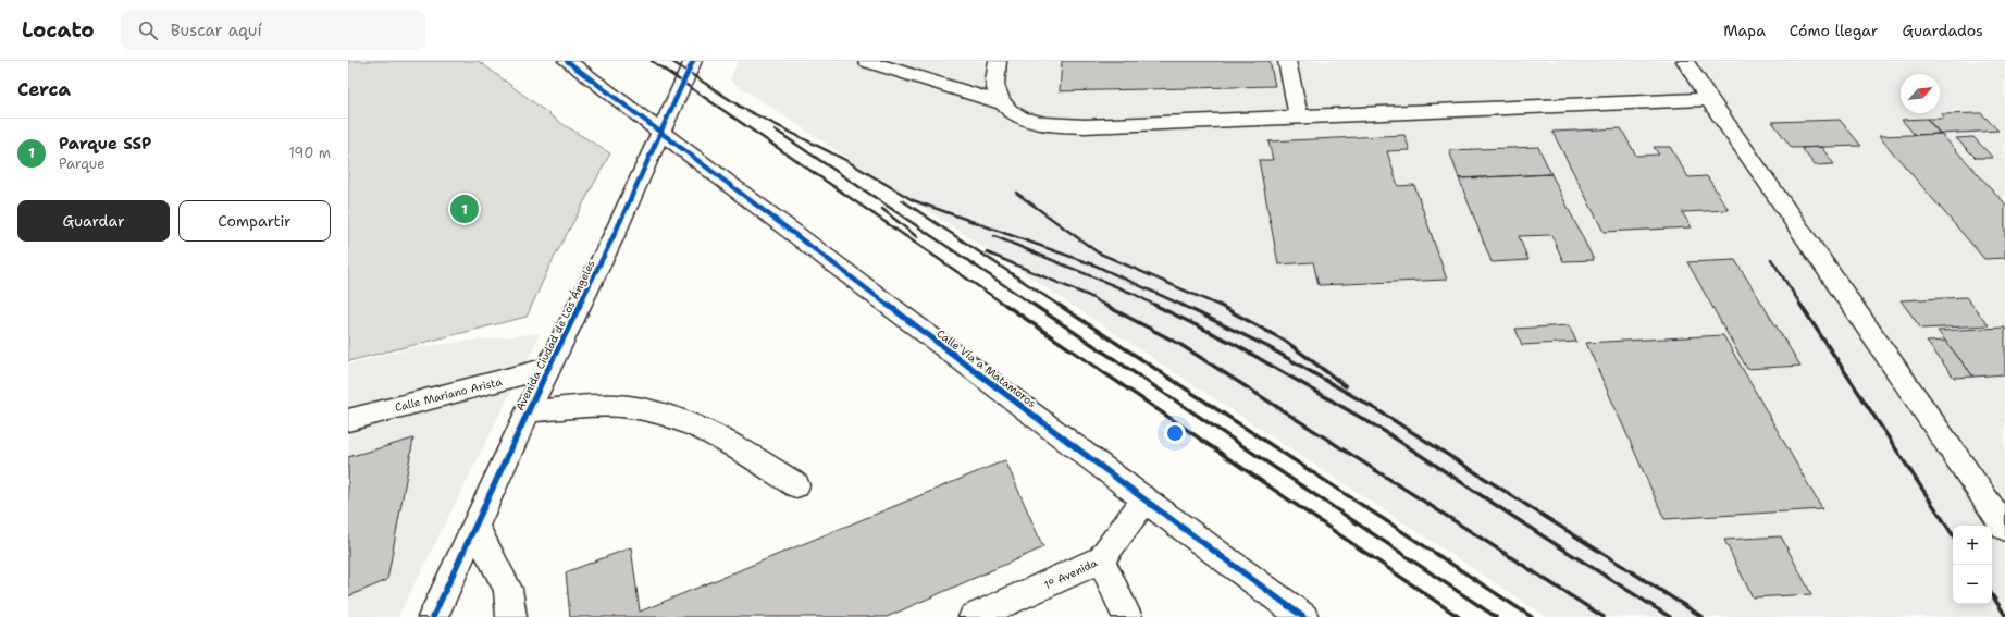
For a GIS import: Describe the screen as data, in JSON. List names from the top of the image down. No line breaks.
{"streets":{"street":["Avenida Ciudad de Los Ángeles","Calle Vía a Matamoros","Calle Mariano Arista","1° Avenida"]},"crossings":[["Avenida Ciudad de Los Ángeles","Calle Vía a Matamoros"],["Avenida Ciudad de Los Ángeles","Calle Mariano Arista"],["Calle Vía a Matamoros","1° Avenida"]],"north":"top right","page":{"header":"Locato","search":"Buscar aquí","nav":["Mapa","Cómo llegar","Guardados"],"heading":"Cerca","list":[{"mark":"1","name":"Parque SSP","note":"Parque","value":"190 m"}],"buttons":["Guardar","Compartir"],"pins":"1","map_buttons":["+","−"]}}
